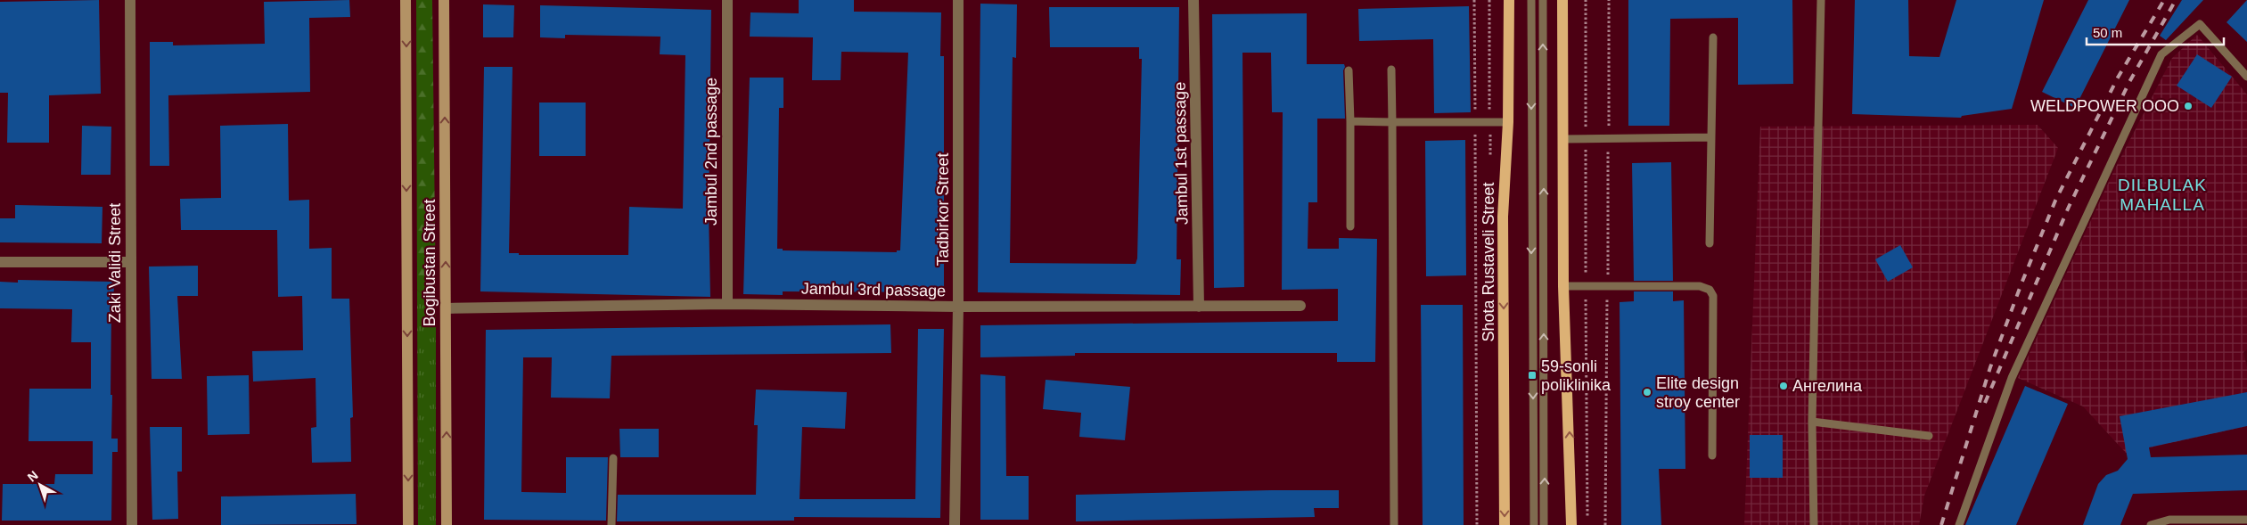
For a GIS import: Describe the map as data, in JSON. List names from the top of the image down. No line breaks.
{"streets":{"main road":["Shota Rustaveli Street"],"street":["Jambul 2nd passage","Jambul 1st passage","Tadbirkor Street","Zaki Validi Street","Bogibustan Street","Jambul 3rd passage"]},"crossings":[["Jambul 2nd passage","Jambul 3rd passage"],["Jambul 1st passage","Jambul 3rd passage"],["Tadbirkor Street","Jambul 3rd passage"],["Bogibustan Street","Jambul 3rd passage"]],"districts":["DILBULAK MAHALLA"],"places":{"other":["WELDPOWER ООО","Ангелина","Elite design stroy center"],"transit":["59-sonli poliklinika"]},"scale_bar":"50 m","north":"top left"}
